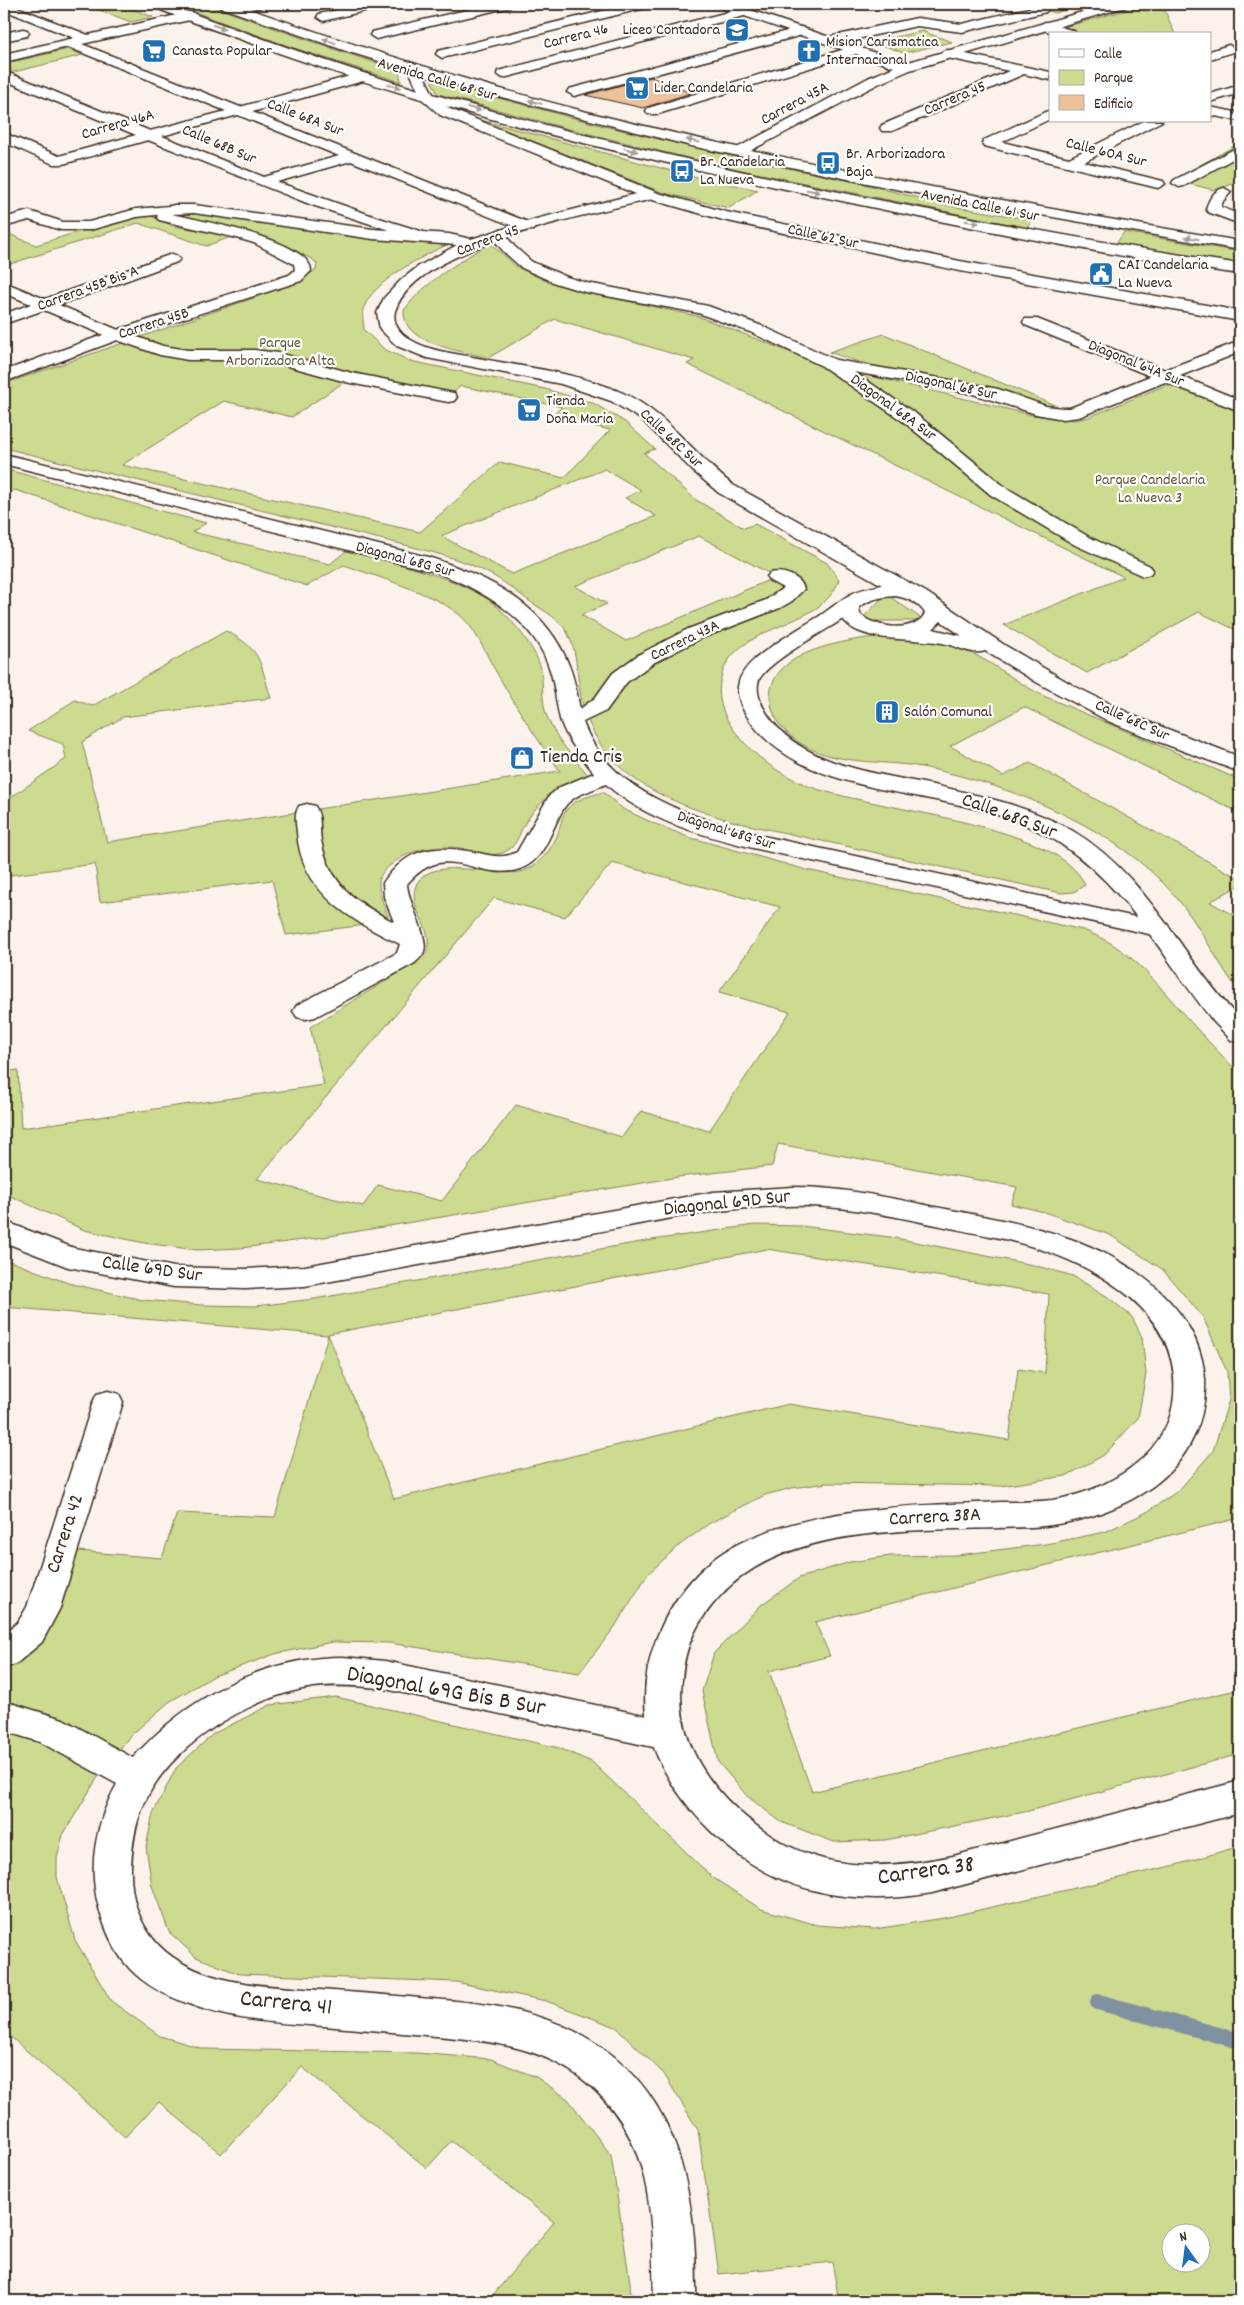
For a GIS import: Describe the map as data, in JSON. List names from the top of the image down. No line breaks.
{"streets":{"street":["Carrera 46","Avenida Calle 68 Sur","Carrera 45","Carrera 45A","Calle 68A Sur","Carrera 46A","Calle 68B Sur","Calle 60A Sur","Avenida Calle 61 Sur","Calle 62 Sur","Carrera 45B Bis A","Carrera 45B","Diagonal 64A Sur","Diagonal 68 Sur","Diagonal 68A Sur","Calle 68C Sur","Diagonal 68G Sur","Carrera 43A","Calle 68G Sur","Diagonal 69D Sur","Calle 69D Sur","Carrera 38A","Carrera 42","Diagonal 69G Bis B Sur","Carrera 38","Carrera 41"]},"crossings":[["Avenida Calle 68 Sur","Carrera 45A"],["Avenida Calle 68 Sur","Carrera 46A"],["Avenida Calle 68 Sur","Avenida Calle 61 Sur"],["Avenida Calle 68 Sur","Calle 62 Sur"],["Carrera 45","Calle 68A Sur"],["Carrera 45","Calle 68B Sur"],["Carrera 45","Calle 62 Sur"],["Carrera 45","Diagonal 68A Sur"],["Carrera 45","Calle 68C Sur"],["Carrera 45A","Avenida Calle 61 Sur"],["Calle 68A Sur","Carrera 46A"],["Carrera 46A","Calle 68B Sur"],["Calle 68B Sur","Carrera 45B"],["Diagonal 64A Sur","Diagonal 68 Sur"],["Diagonal 68 Sur","Diagonal 68A Sur"],["Diagonal 68G Sur","Carrera 43A"],["Diagonal 68G Sur","Calle 68G Sur"],["Diagonal 69D Sur","Calle 69D Sur"],["Diagonal 69D Sur","Carrera 38A"],["Carrera 38A","Diagonal 69G Bis B Sur"],["Carrera 38A","Carrera 38"],["Diagonal 69G Bis B Sur","Carrera 38"],["Diagonal 69G Bis B Sur","Carrera 41"]],"parks":["Parque Arborizadora Alta","Parque Candelaria La Nueva 3"],"places":{"school or university":["Liceo Contadora"],"supermarket":["Canasta Popular","Lider Candelaria","Tienda Doña Maria"],"church":["Mision Carismatica Internacional"],"bus stop":["Br. Arborizadora Baja","Br. Candelaria La Nueva"],"public building":["CAI Candelaria La Nueva"],"building":["Salón Comunal"],"shop":["Tienda Cris"]},"legend":["Calle","Parque","Edificio"],"north":"top"}
